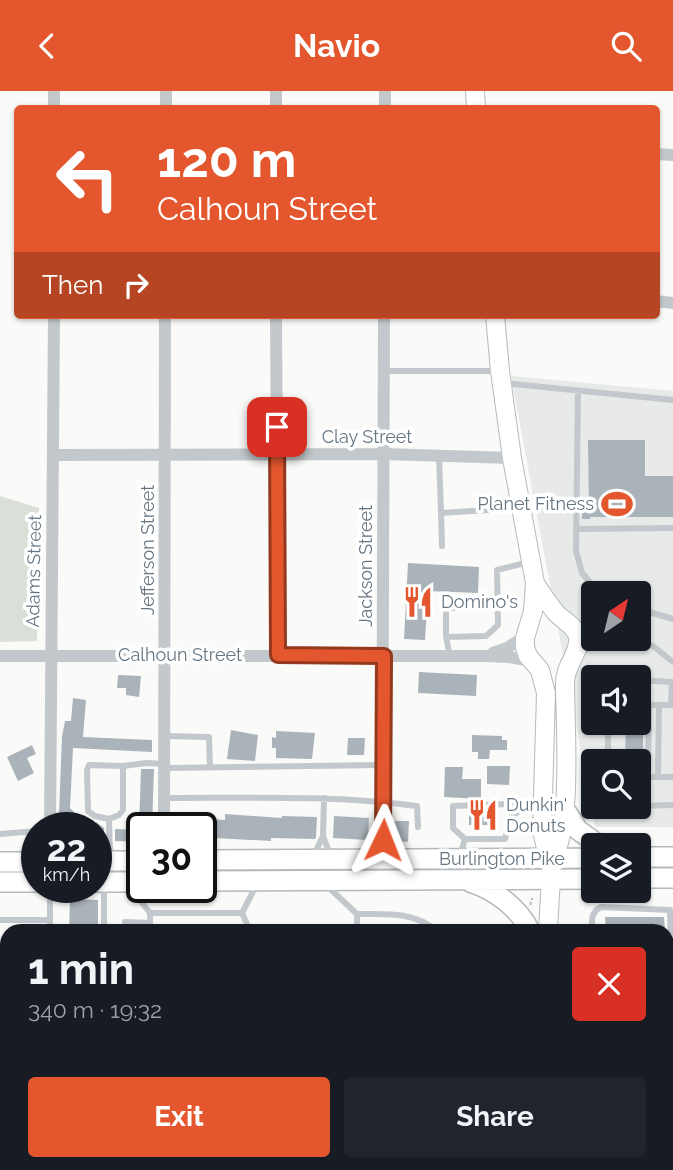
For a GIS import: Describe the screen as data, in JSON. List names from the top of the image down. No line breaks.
{"streets":{"highway":["Burlington Pike"],"main road":["Calhoun Street"],"street":["Clay Street","Jefferson Street","Jackson Street","Adams Street"]},"crossings":[["Clay Street","Jefferson Street"],["Clay Street","Jackson Street"],["Clay Street","Adams Street"],["Jefferson Street","Calhoun Street"],["Jackson Street","Calhoun Street"],["Jackson Street","Burlington Pike"],["Adams Street","Calhoun Street"]],"places":{"sports":["Planet Fitness"],"restaurant":["Domino's","Dunkin' Donuts"]},"north":"top right","page":{"header":"Navio","turn":["120 m","Calhoun Street"],"then":"Then","speed":"22 km/h","limit":"30","heading":["1 min","340 m · 19:32"],"buttons":["Exit","Share"]}}
